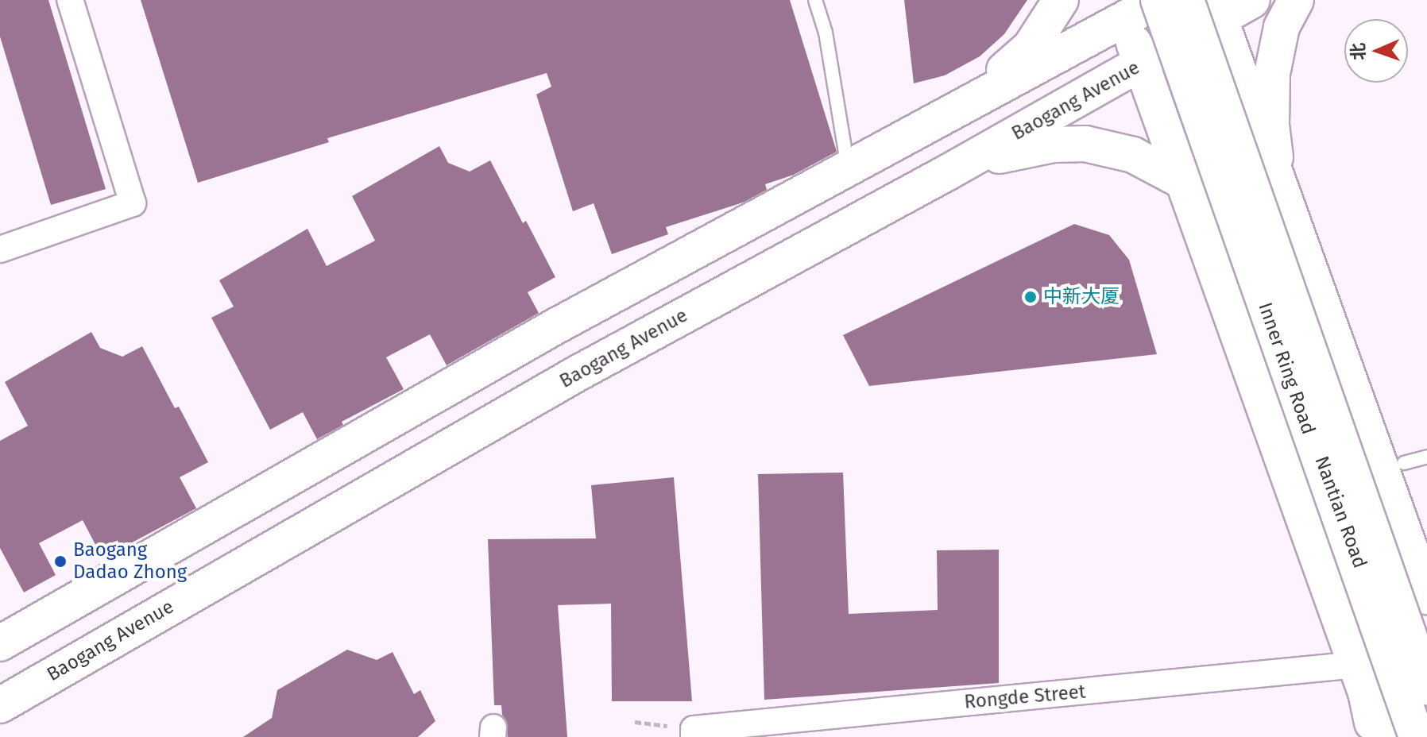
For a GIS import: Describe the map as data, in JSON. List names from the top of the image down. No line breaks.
{"streets":{"main road":["Baogang Avenue","Inner Ring Road","Nantian Road"],"street":["Rongde Street"]},"crossings":[["Baogang Avenue","Nantian Road"],["Inner Ring Road","Nantian Road"]],"places":["中新大厦","Baogang Dadao Zhong"],"north":"left"}
